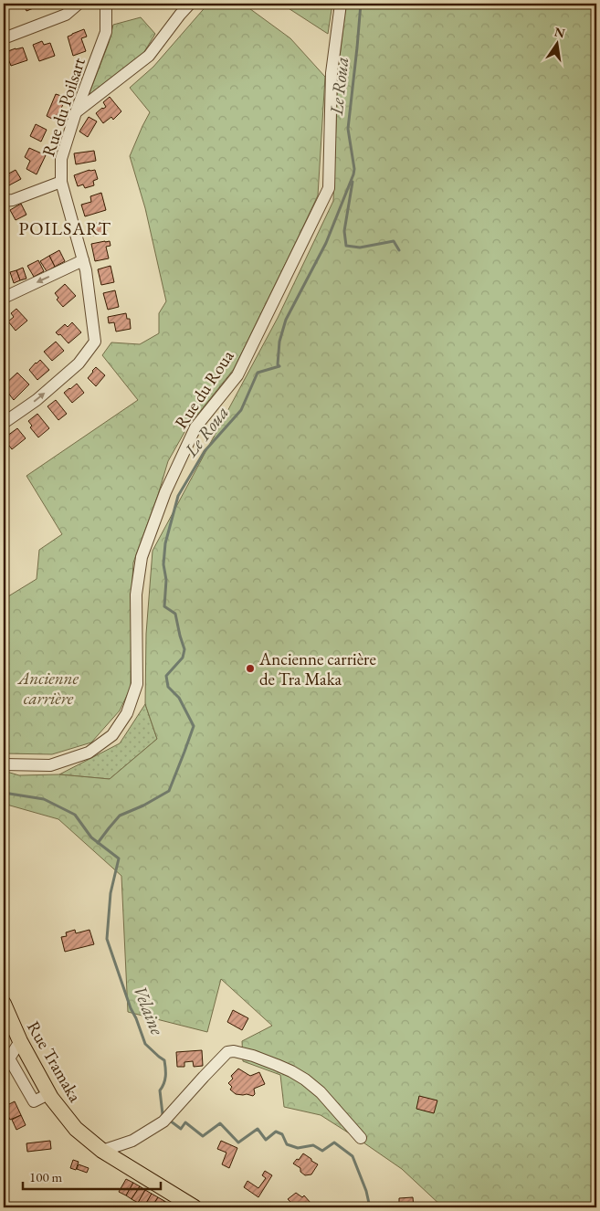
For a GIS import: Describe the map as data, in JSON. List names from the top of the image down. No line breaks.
{"streets":{"main road":["Rue Tramaka"],"street":["Rue du Poilsart","Rue du Roua"]},"one_way":["Rue du Poilsart"],"districts":["POILSART"],"water":["Le Roua","Velaine"],"parks":["Ancienne carrière"],"places":["Ancienne carrière de Tra Maka"],"scale_bar":"100 m","north":"top"}
